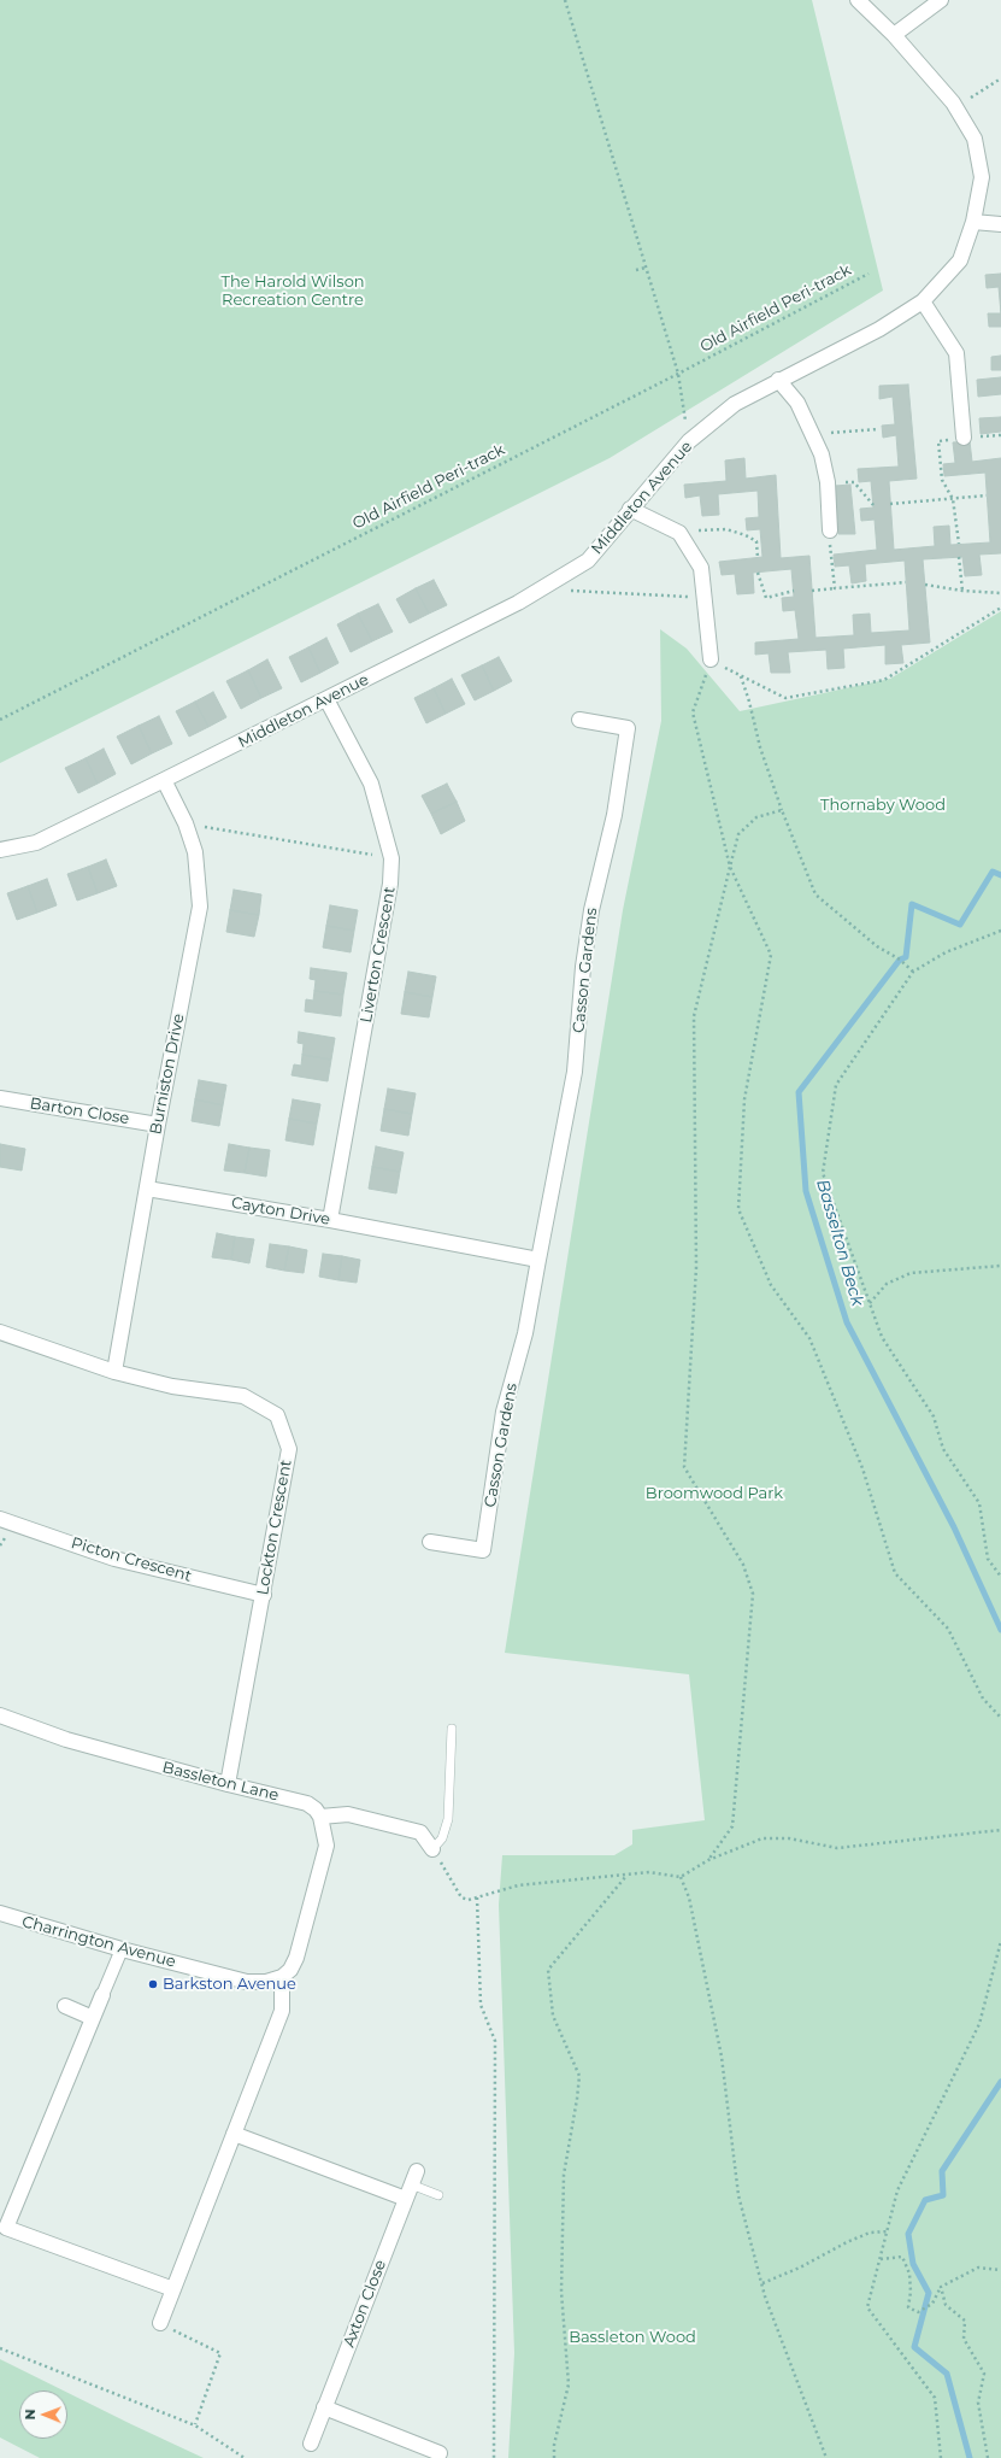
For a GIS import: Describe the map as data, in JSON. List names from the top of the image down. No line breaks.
{"streets":{"street":["Middleton Avenue","Liverton Crescent","Casson Gardens","Burniston Drive","Barton Close","Cayton Drive","Lockton Crescent","Picton Crescent","Bassleton Lane","Charrington Avenue","Axton Close"],"path":["Old Airfield Peri-track"]},"crossings":[["Middleton Avenue","Liverton Crescent"],["Middleton Avenue","Burniston Drive"],["Liverton Crescent","Cayton Drive"],["Casson Gardens","Cayton Drive"],["Burniston Drive","Barton Close"],["Burniston Drive","Cayton Drive"],["Burniston Drive","Lockton Crescent"],["Lockton Crescent","Picton Crescent"],["Lockton Crescent","Bassleton Lane"]],"water":["Basselton Beck"],"parks":["The Harold Wilson Recreation Centre","Thornaby Wood","Broomwood Park","Bassleton Wood"],"places":["Barkston Avenue"],"north":"left"}
